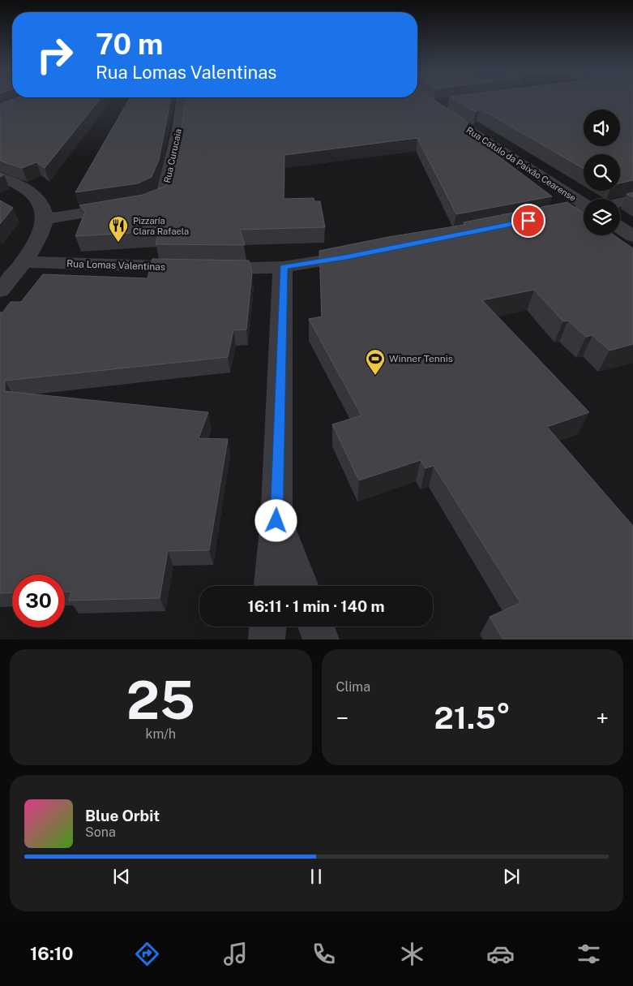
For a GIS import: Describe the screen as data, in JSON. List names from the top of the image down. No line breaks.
{"streets":{"street":["Rua Curucaia","Rua Catulo da Paixão Cearense","Rua Lomas Valentinas"]},"places":{"restaurant":["Pizzaría Clara Rafaela"],"sports":["Winner Tennis"]},"page":{"turn":["70 m","Rua Lomas Valentinas"],"limit":"30","trip":"16:11 · 1 min · 140 m","tile":[["25","km/h"],"Clima"],"heat":["−","21.5°","+"],"song":["Blue Orbit","Sona"],"tabs":"16:10"}}
